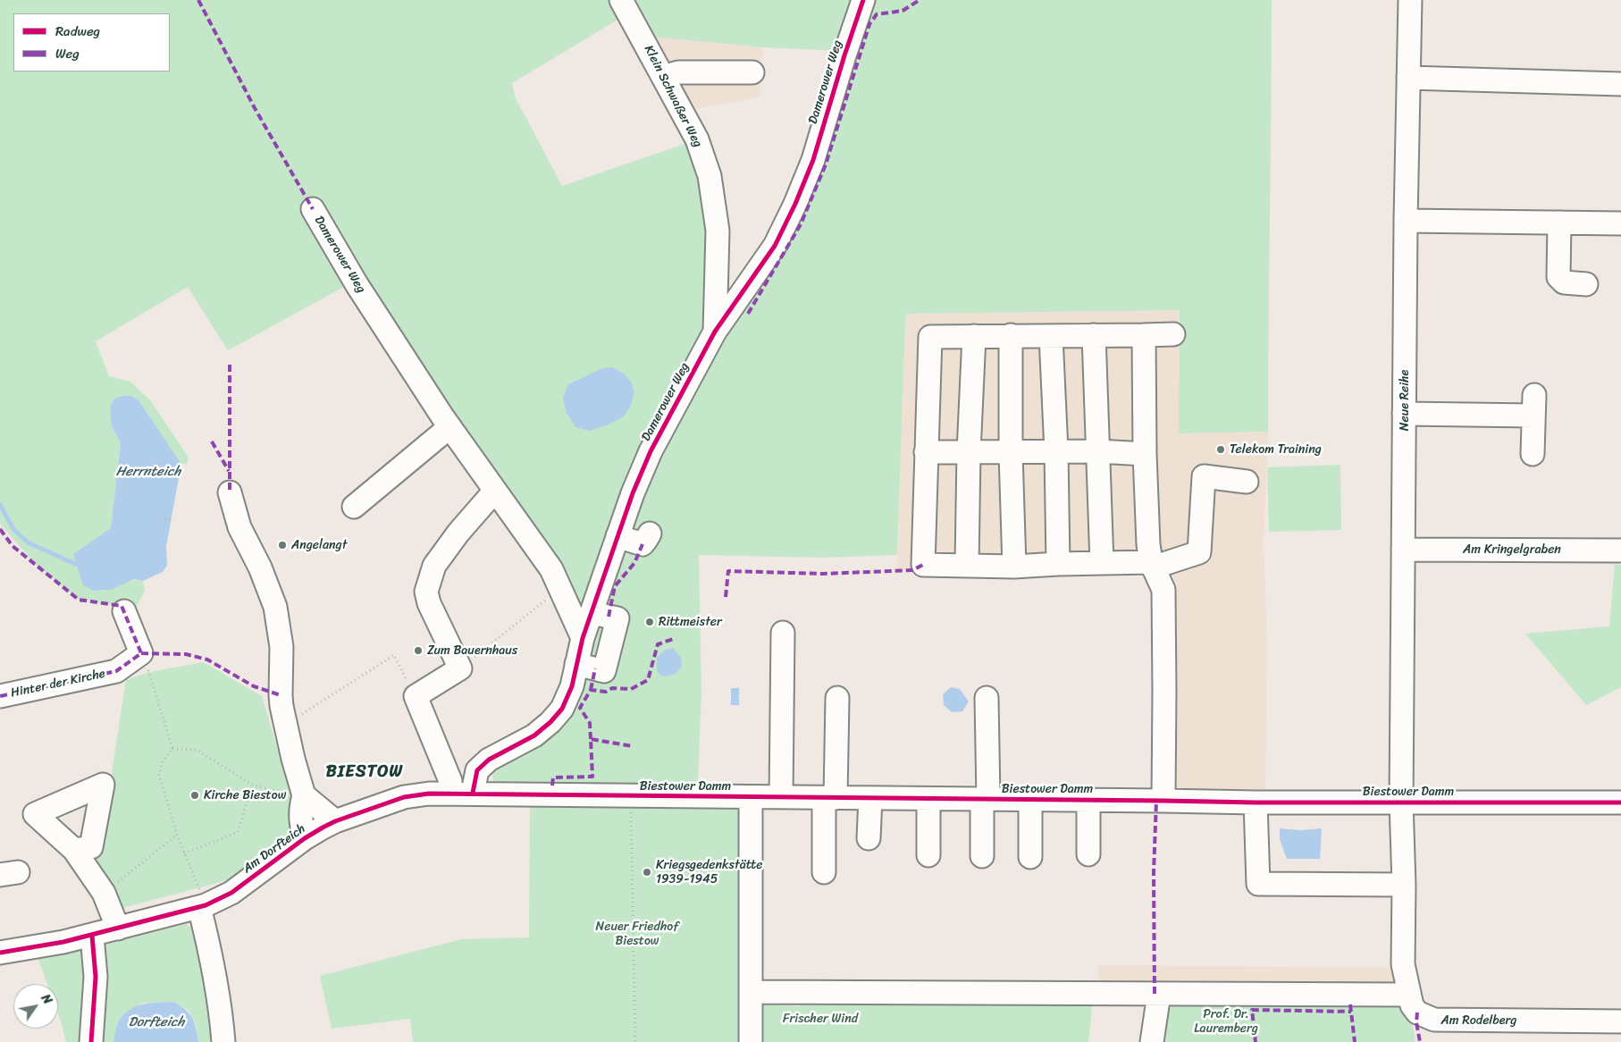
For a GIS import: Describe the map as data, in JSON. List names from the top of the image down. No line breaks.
{"streets":{"street":["Damerower Weg","Klein Schwaßer Weg","Neue Reihe","Am Kringelgraben","Hinter der Kirche","Biestower Damm","Am Dorfteich","Am Rodelberg"]},"crossings":[["Damerower Weg","Klein Schwaßer Weg"],["Damerower Weg","Biestower Damm"],["Damerower Weg","Am Dorfteich"],["Neue Reihe","Am Kringelgraben"],["Neue Reihe","Biestower Damm"],["Neue Reihe","Am Rodelberg"],["Biestower Damm","Am Dorfteich"],["Biestower Damm","Am Rodelberg"]],"districts":["BIESTOW"],"water":["Herrnteich","Dorfteich"],"parks":["Neuer Friedhof Biestow","Prof. Dr. Lauremberg","Frischer Wind"],"places":["Telekom Training","Angelangt","Rittmeister","Zum Bauernhaus","Kirche Biestow","Kriegsgedenkstätte 1939-1945"],"legend":["Radweg","Weg"],"north":"top right"}
